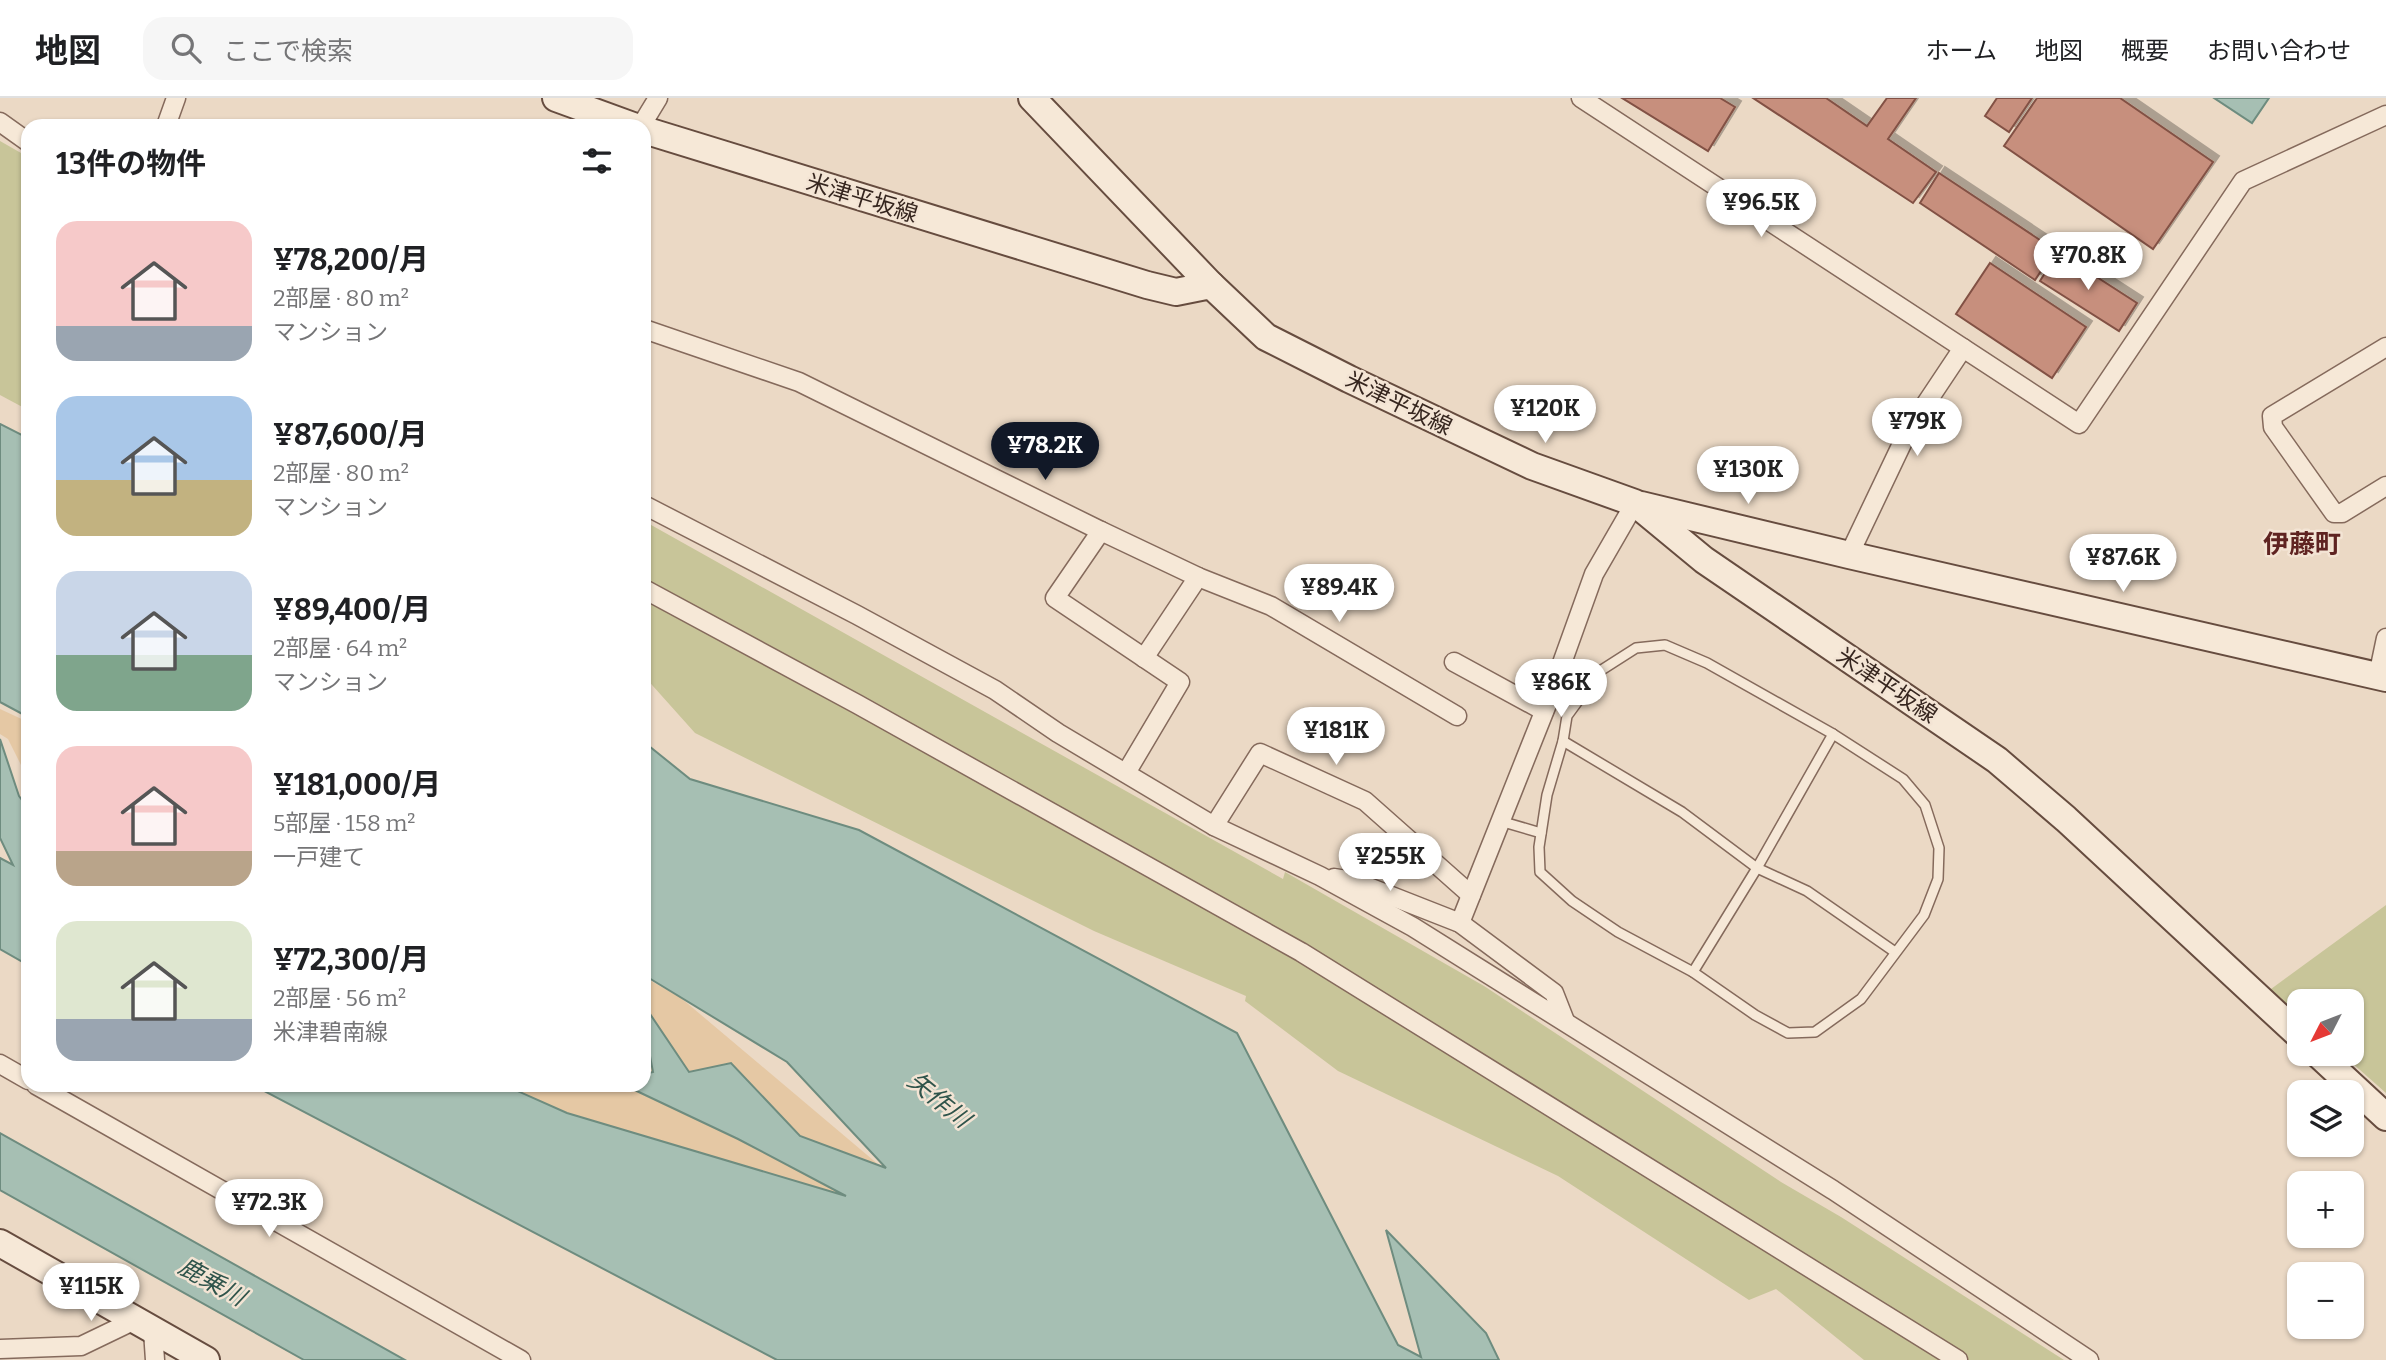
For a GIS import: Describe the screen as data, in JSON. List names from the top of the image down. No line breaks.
{"streets":{"main road":["米津平坂線"]},"districts":["伊藤町"],"water":["矢作川","鹿乗川"],"north":"bottom left","page":{"header":"地図","search":"ここで検索","nav":["ホーム","地図","概要","お問い合わせ"],"heading":"13件の物件","price":["¥96.5K","¥70.8K","¥120K","¥79K","¥78.2K","¥130K","¥87.6K","¥89.4K","¥86K","¥181K","¥255K","¥72.3K","¥115K"],"list":[{"name":"¥78,200/月","note":"2部屋 · 80 m² · マンション"},{"name":"¥87,600/月","note":"2部屋 · 80 m² · マンション"},{"name":"¥89,400/月","note":"2部屋 · 64 m² · マンション"},{"name":"¥181,000/月","note":"5部屋 · 158 m² · 一戸建て"},{"name":"¥72,300/月","note":"2部屋 · 56 m² · 米津碧南線"}],"map_buttons":["+","−"]}}
